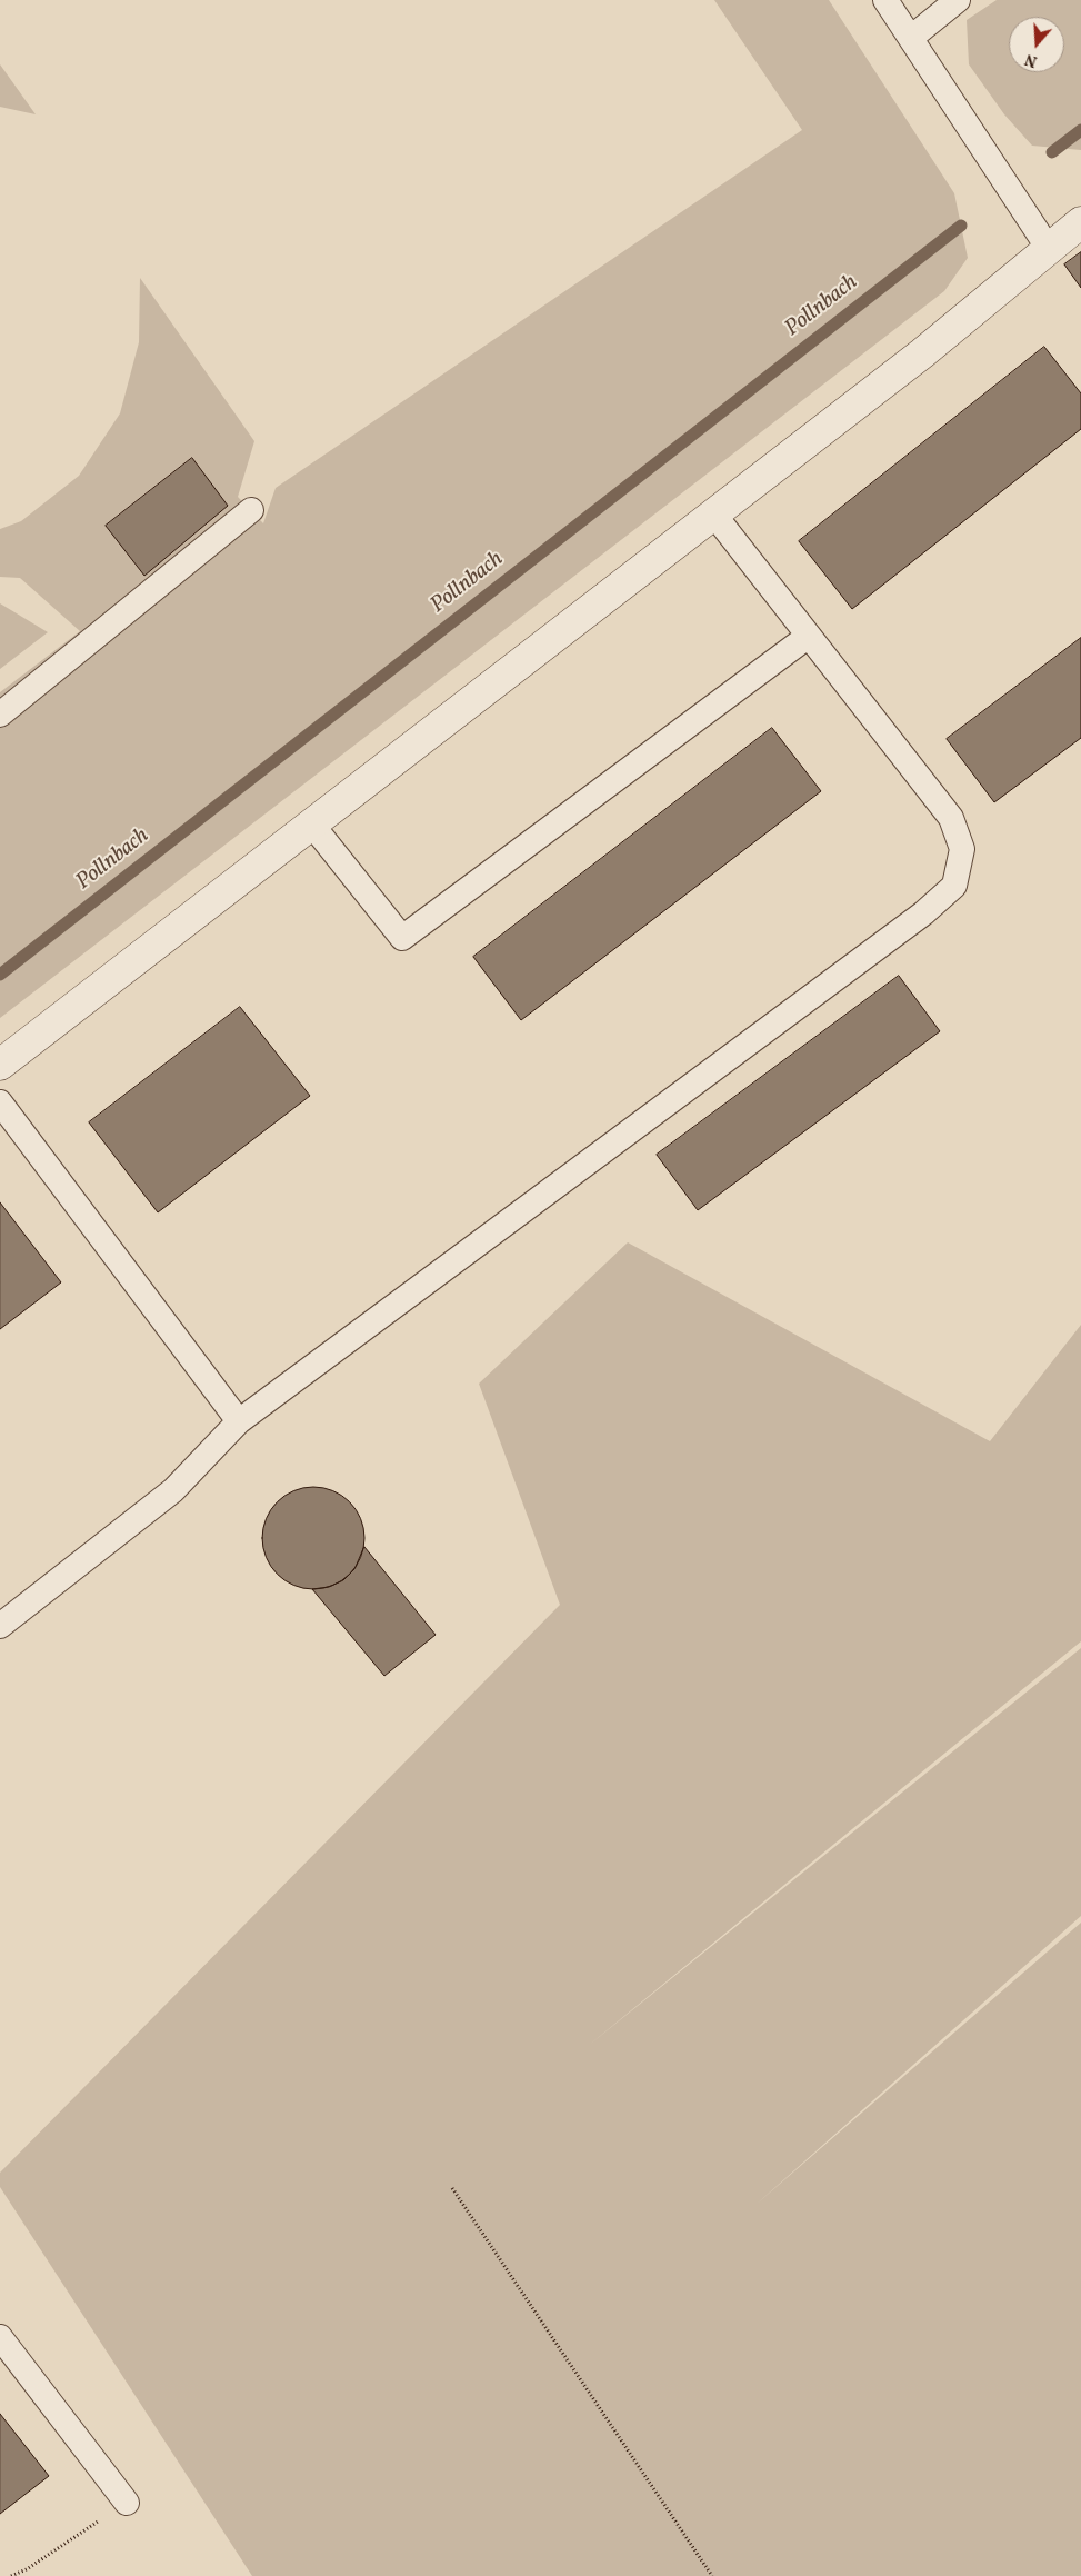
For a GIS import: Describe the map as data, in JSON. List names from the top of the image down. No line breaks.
{"water":["Pollnbach"],"north":"bottom"}
